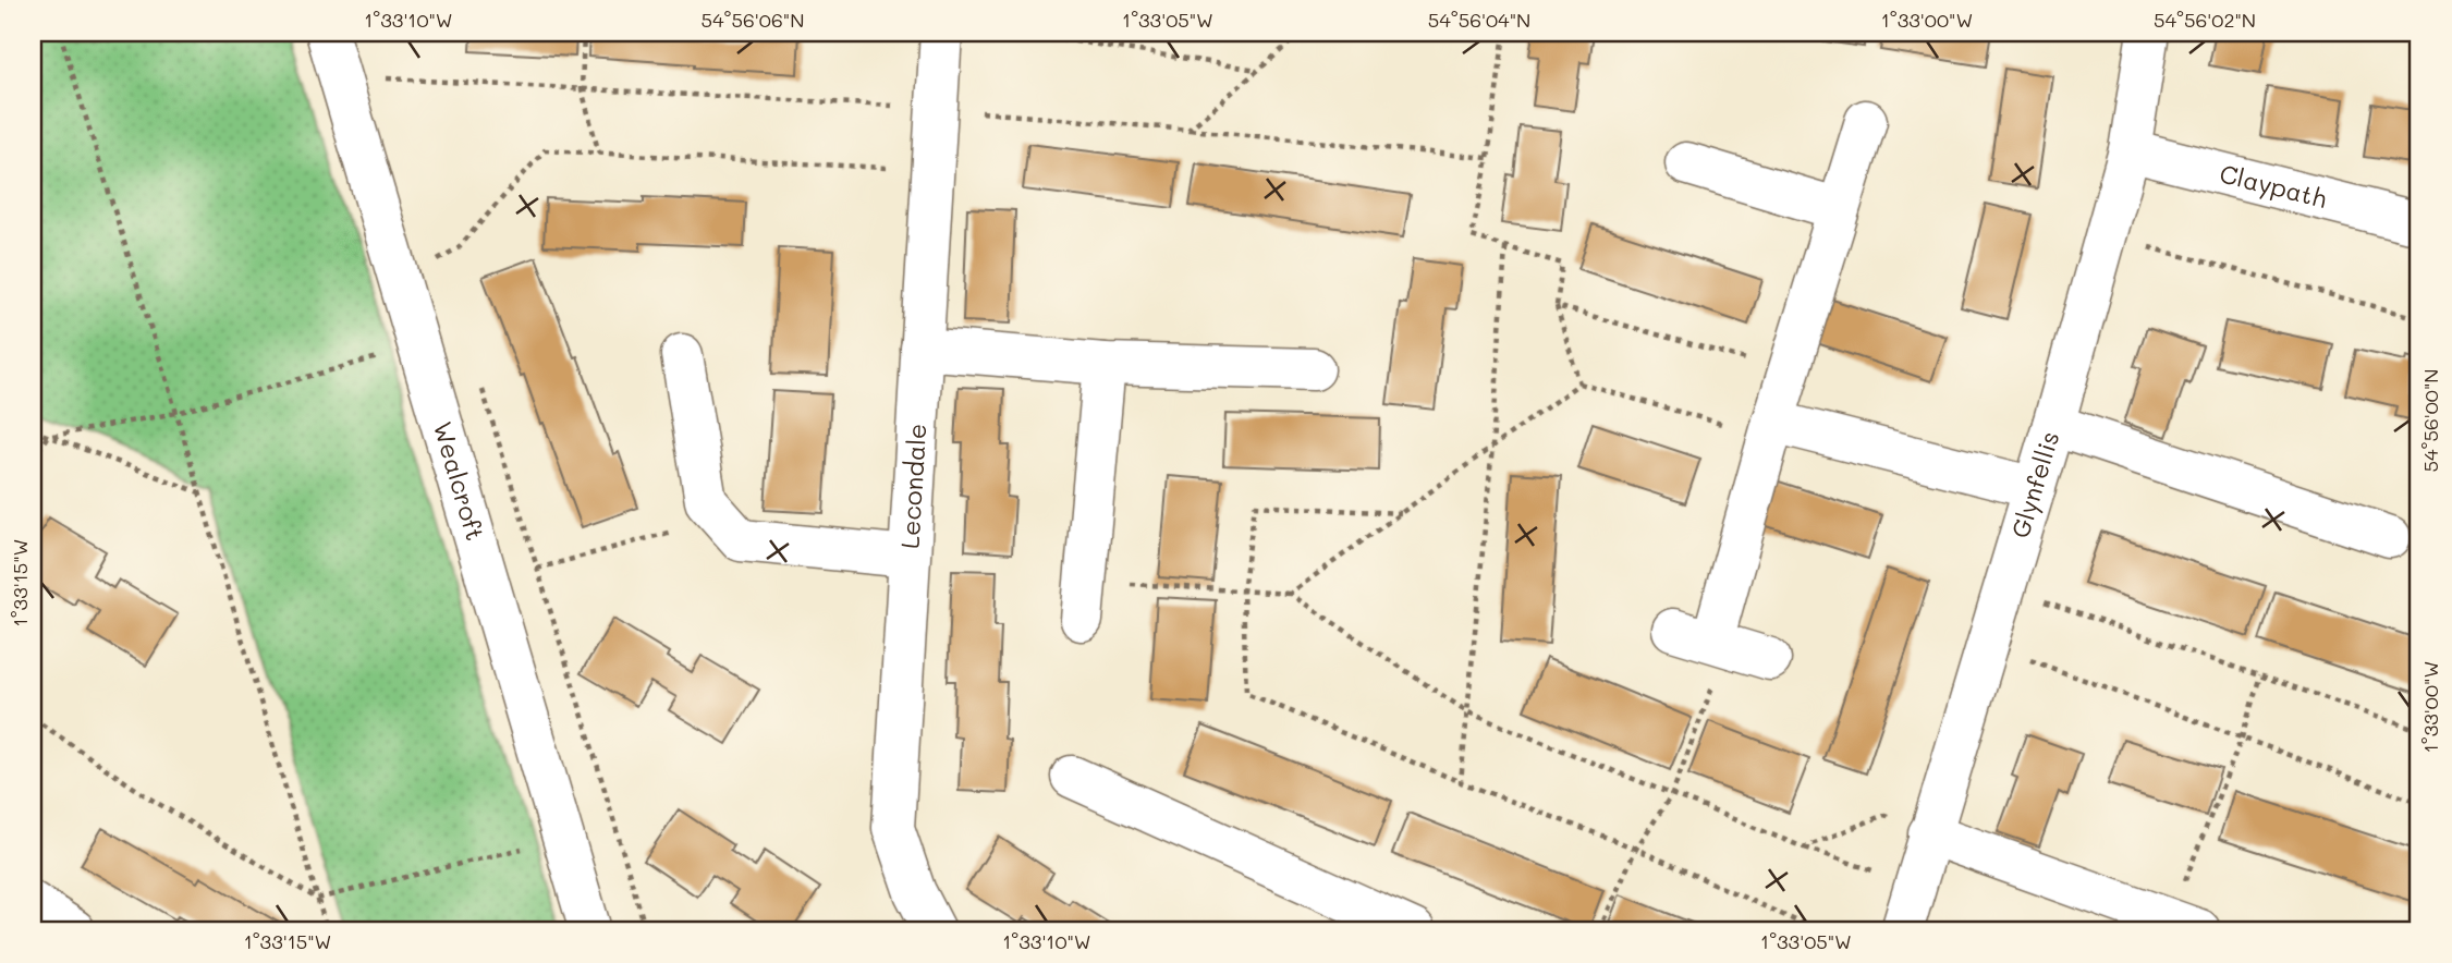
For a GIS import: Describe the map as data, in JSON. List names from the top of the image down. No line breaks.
{"streets":{"street":["Claypath","Wealcroft","Glynfellis","Lecondale"]},"crossings":[["Claypath","Glynfellis"]],"coordinates":["1°33'10\"W","54°56'06\"N","1°33'05\"W","54°56'04\"N","1°33'00\"W","54°56'02\"N","54°56'00\"N","1°33'15\"W"]}
